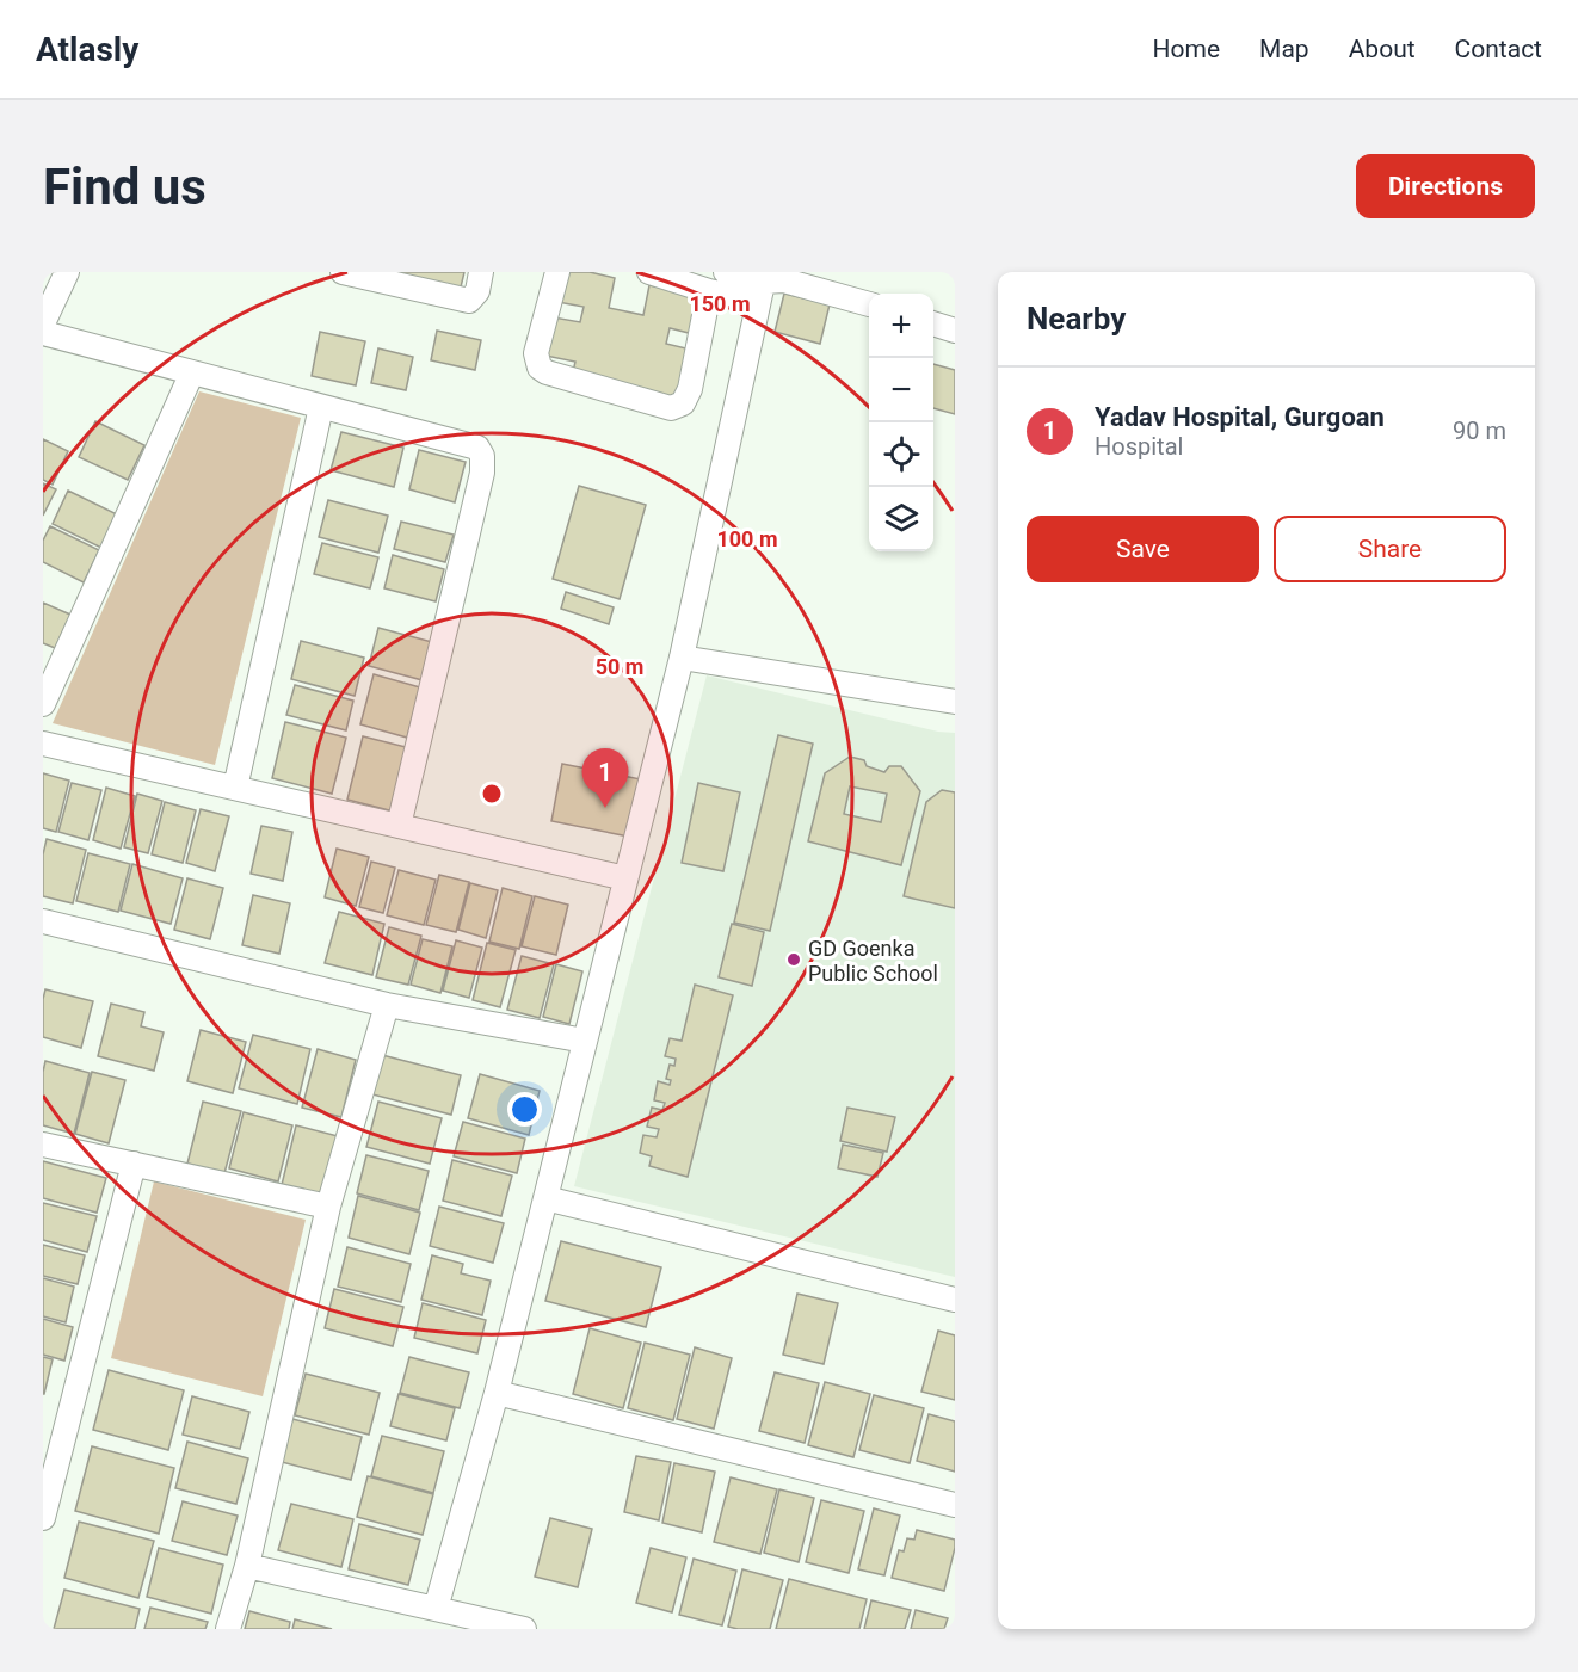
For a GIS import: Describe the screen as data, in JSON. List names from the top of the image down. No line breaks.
{"places":["GD Goenka Public School"],"page":{"header":"Atlasly","nav":["Home","Map","About","Contact"],"buttons":["Directions",["Save","Share"]],"title":"Find us","heading":"Nearby","map_buttons":["+","−"],"list":[{"mark":"1","name":"Yadav Hospital, Gurgoan","note":"Hospital","value":"90 m"}],"pins":"1"},"rings":["150 m","100 m","50 m"]}
